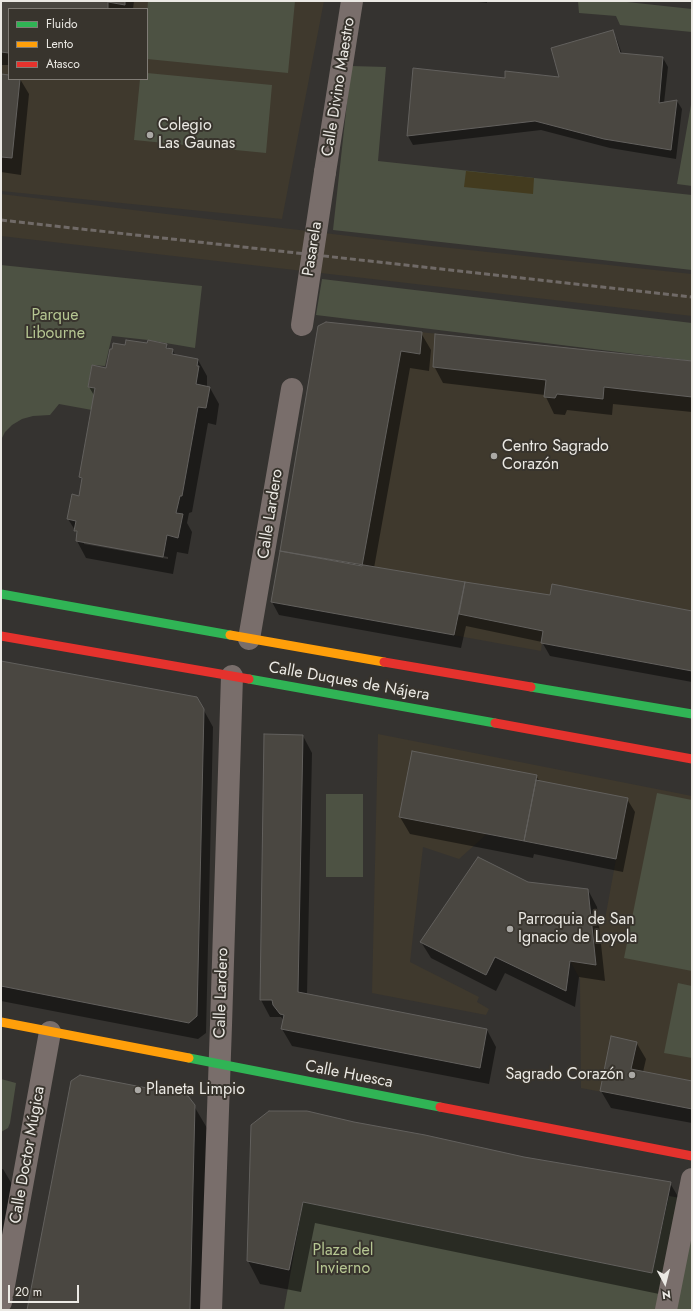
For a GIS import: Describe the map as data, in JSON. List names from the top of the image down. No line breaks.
{"streets":{"main road":["Calle Duques de Nájera","Calle Huesca"],"street":["Calle Divino Maestro","Pasarela","Calle Lardero","Calle Doctor Múgica"]},"crossings":[["Calle Divino Maestro","Pasarela"],["Calle Lardero","Calle Duques de Nájera"],["Calle Lardero","Calle Huesca"],["Calle Huesca","Calle Doctor Múgica"]],"parks":["Parque Libourne","Plaza del Invierno"],"places":["Colegio Las Gaunas","Centro Sagrado Corazón","Parroquia de San Ignacio de Loyola","Sagrado Corazón","Planeta Limpio"],"legend":["Fluido","Lento","Atasco"],"scale_bar":"20 m","north":"bottom"}
